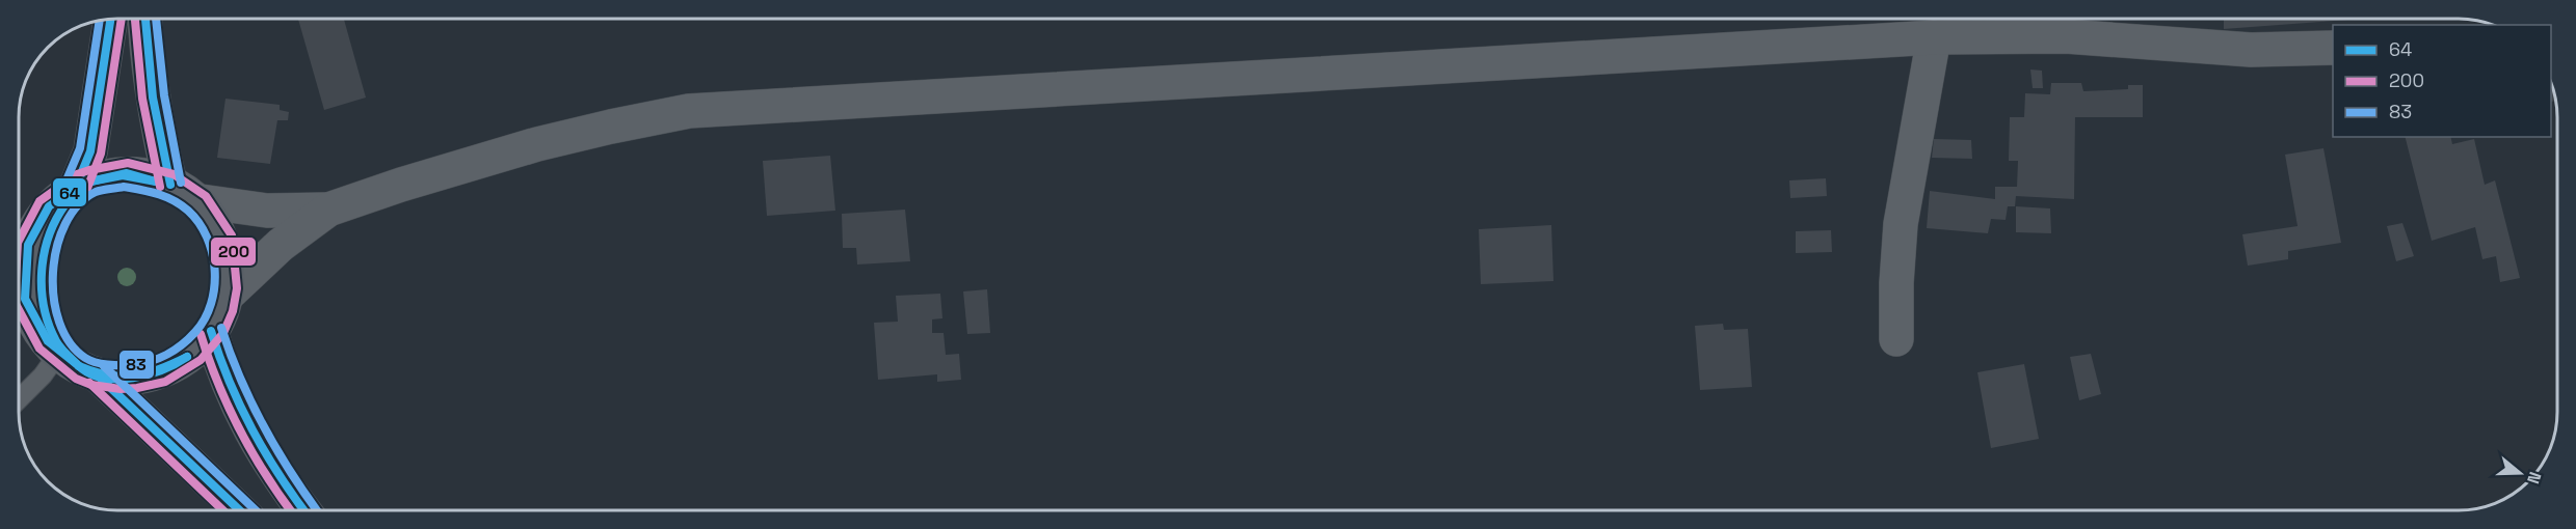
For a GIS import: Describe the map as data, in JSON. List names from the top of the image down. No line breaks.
{"lines":["transit line 64","transit line 200","transit line 83"],"legend":["64","200","83"],"north":"right"}
